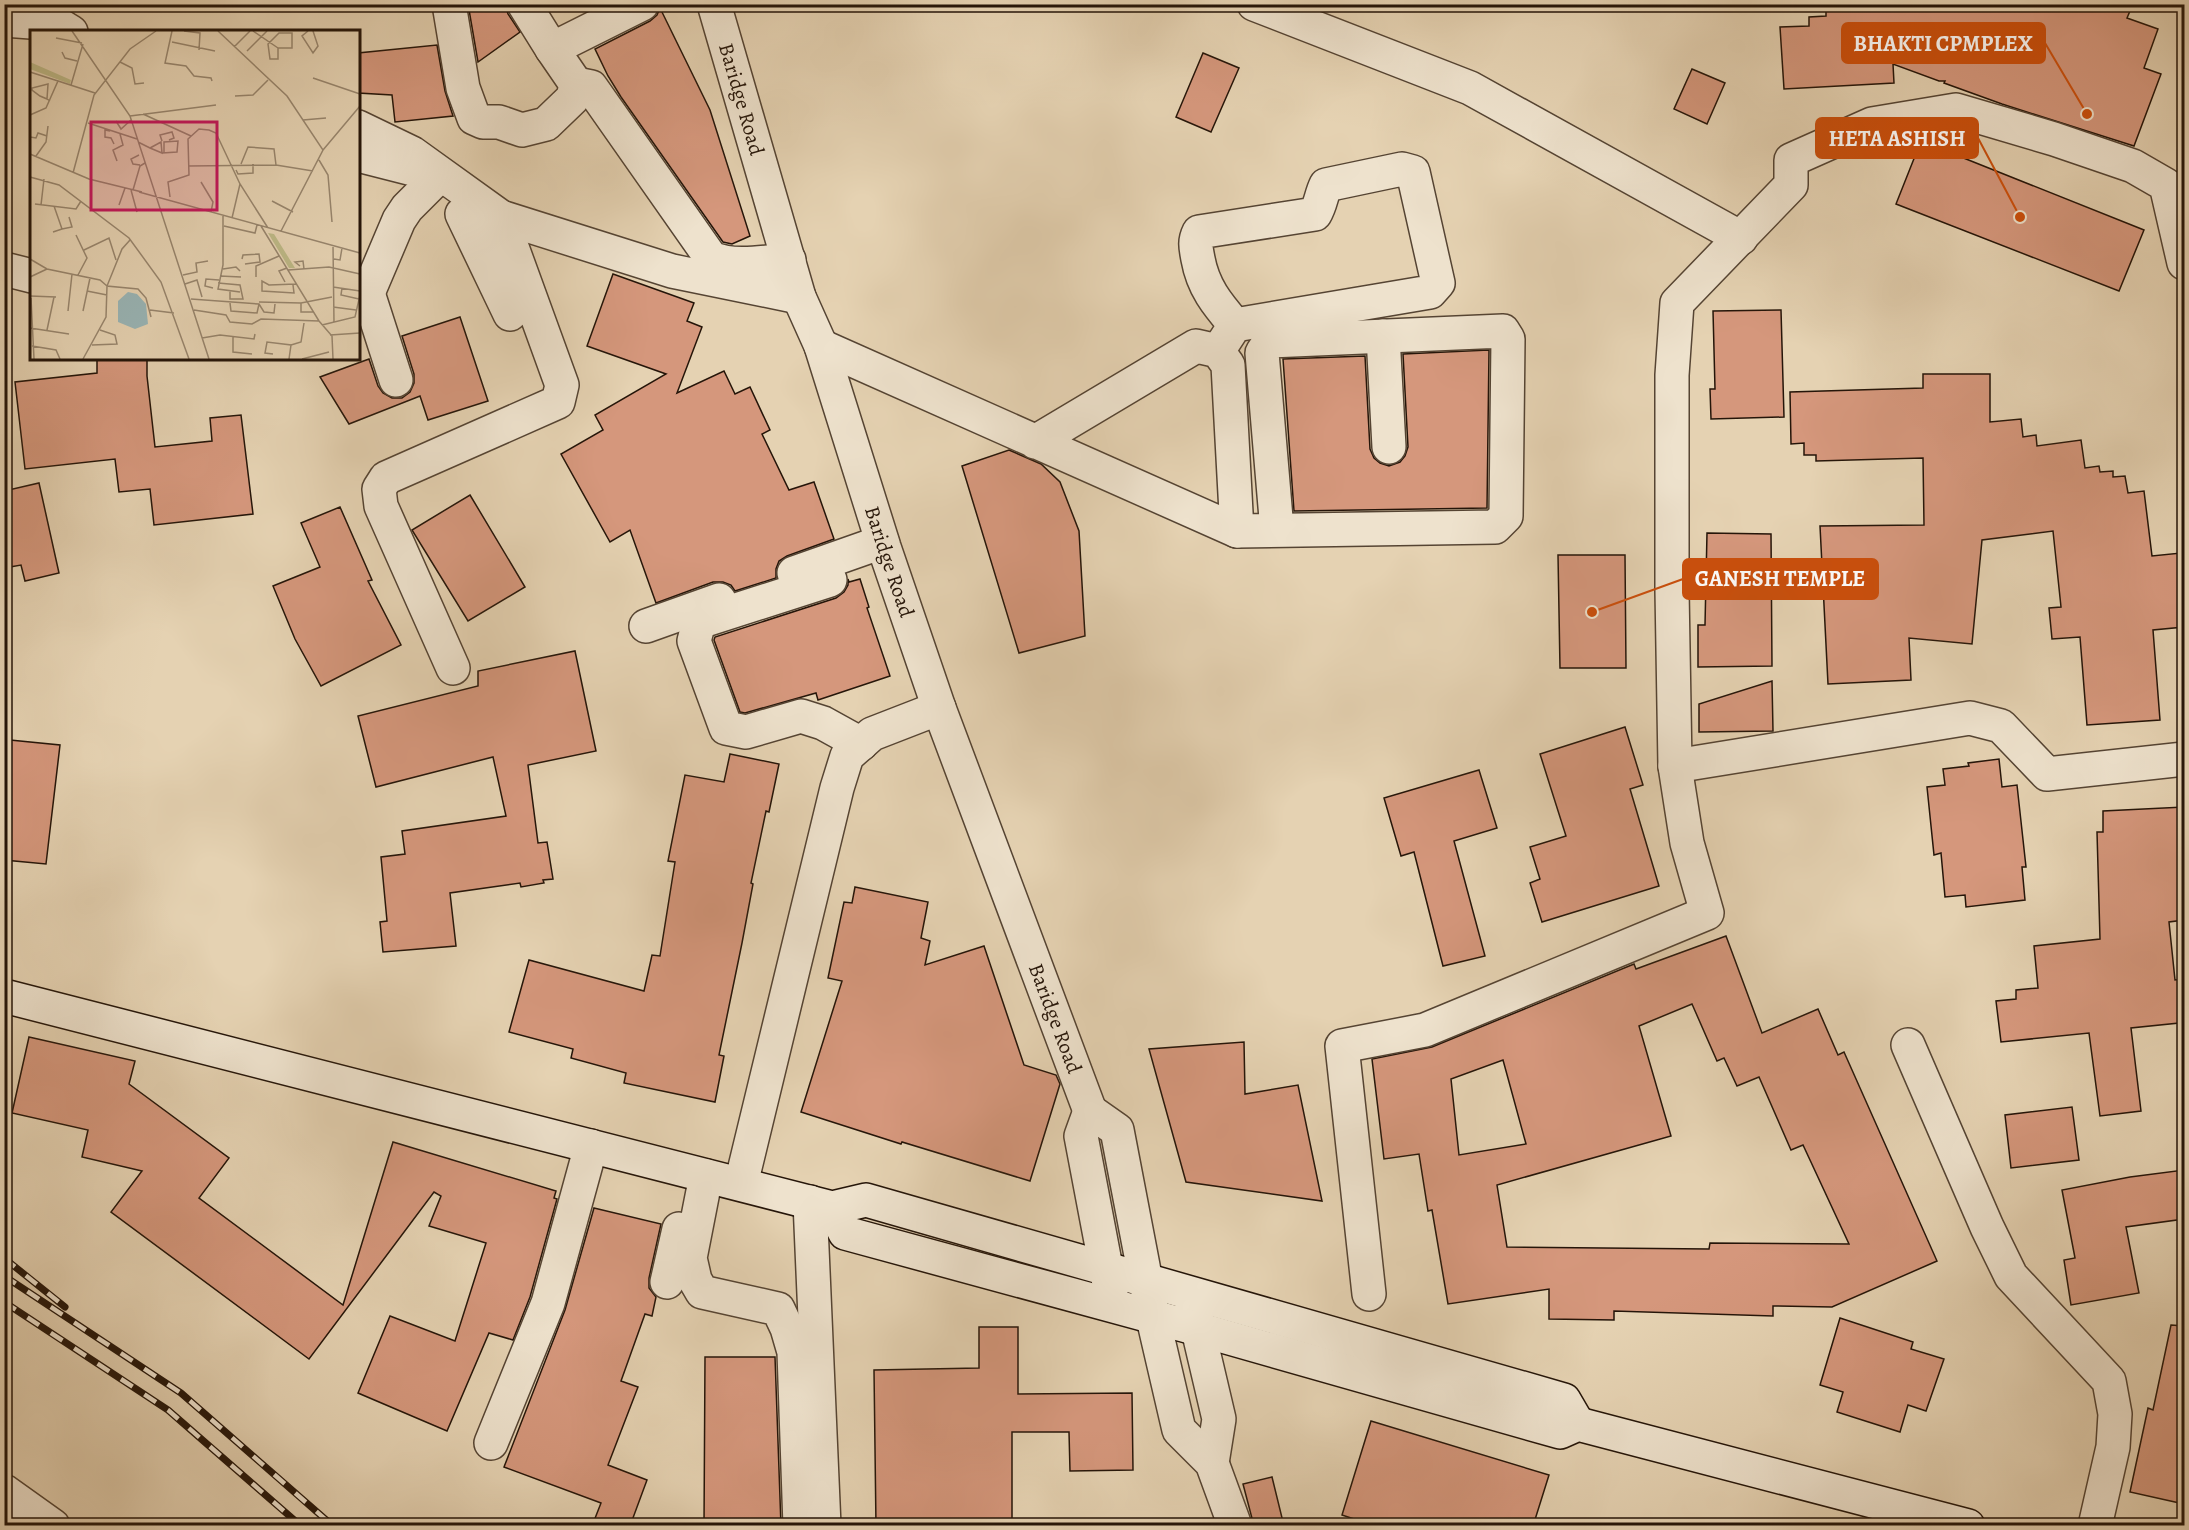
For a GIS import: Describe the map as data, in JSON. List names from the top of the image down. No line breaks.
{"streets":{"street":["Baridge Road"]},"places":["BHAKTI CPMPLEX","HETA ASHISH","GANESH TEMPLE"]}
